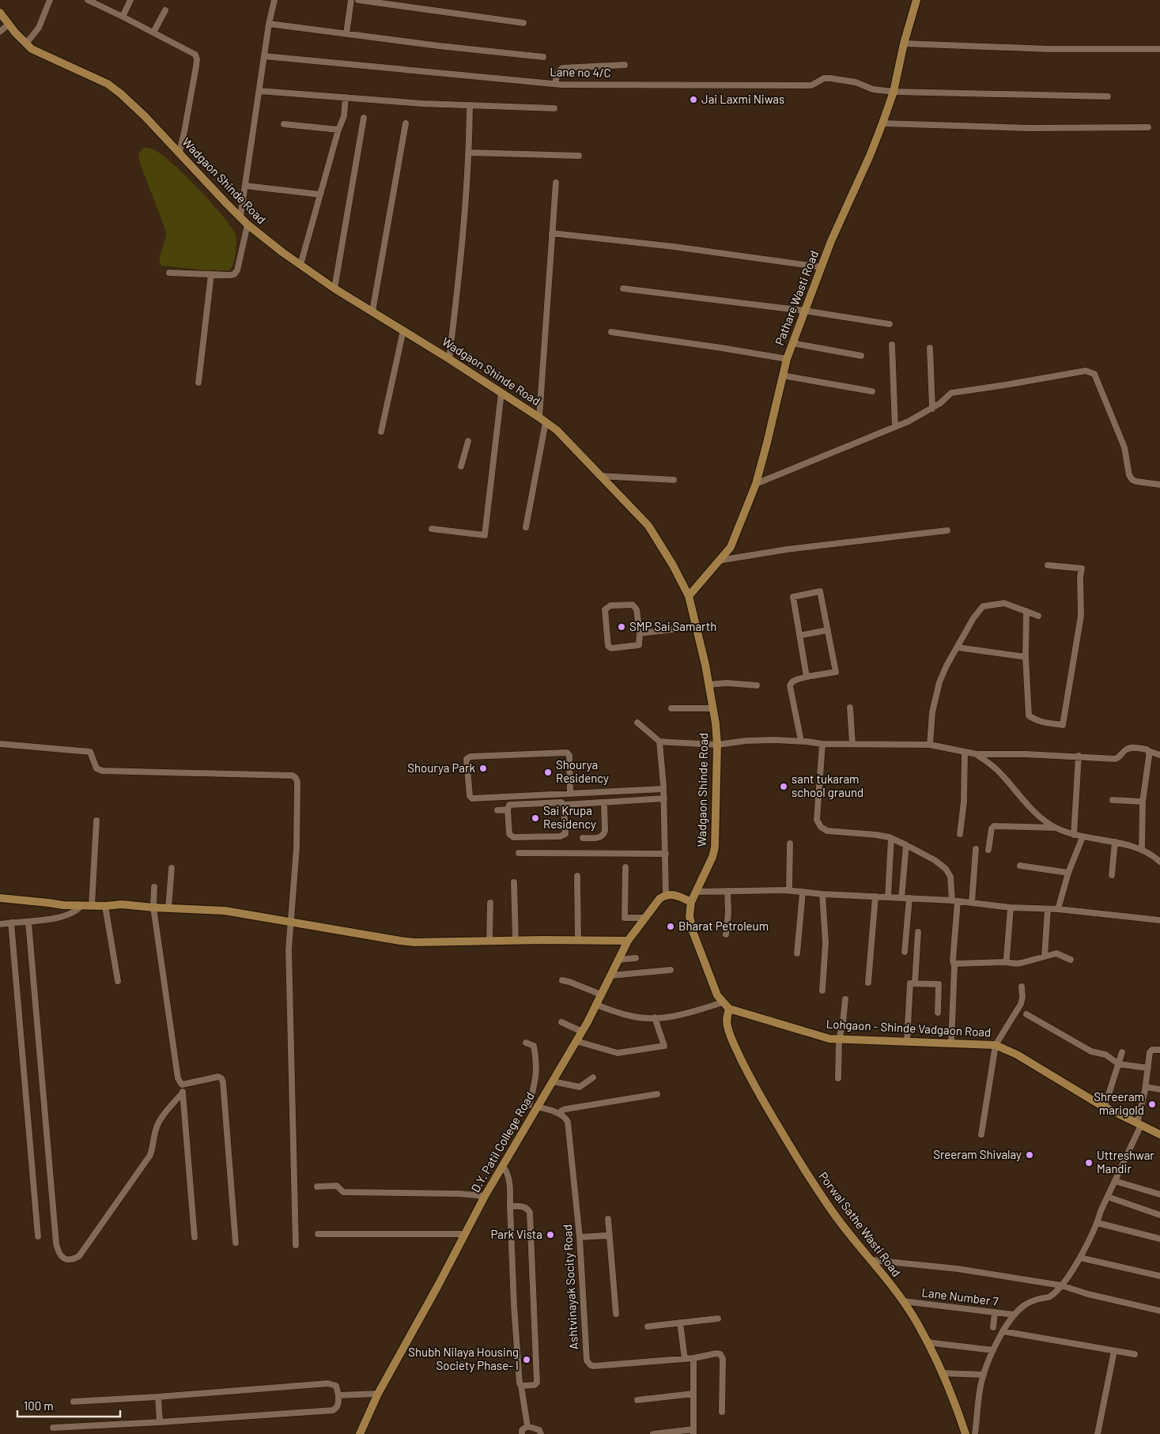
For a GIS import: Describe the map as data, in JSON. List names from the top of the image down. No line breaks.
{"streets":{"street":["Lane no 4/C","Wadgaon Shinde Road","Pathare Wasti Road","Lohgaon - Shinde Vadgaon Road","D.Y. Patil College Road","Porwal Sathe Wasti Road","Ashtvinayak Socity Road","Lane Number 7"]},"crossings":[["Lane no 4/C","Pathare Wasti Road"],["Wadgaon Shinde Road","Pathare Wasti Road"],["Wadgaon Shinde Road","Lohgaon - Shinde Vadgaon Road"],["Lohgaon - Shinde Vadgaon Road","Porwal Sathe Wasti Road"],["Porwal Sathe Wasti Road","Lane Number 7"]],"places":["Jai Laxmi Niwas","SMP Sai Samarth","Shourya Park","Shourya Residency","sant tukaram school graund","Sai Krupa Residency","Bharat Petroleum","Shreeram marigold","Sreeram Shivalay","Uttreshwar Mandir","Park Vista","Shubh Nilaya Housing Society Phase- I"],"scale_bar":"100 m"}
